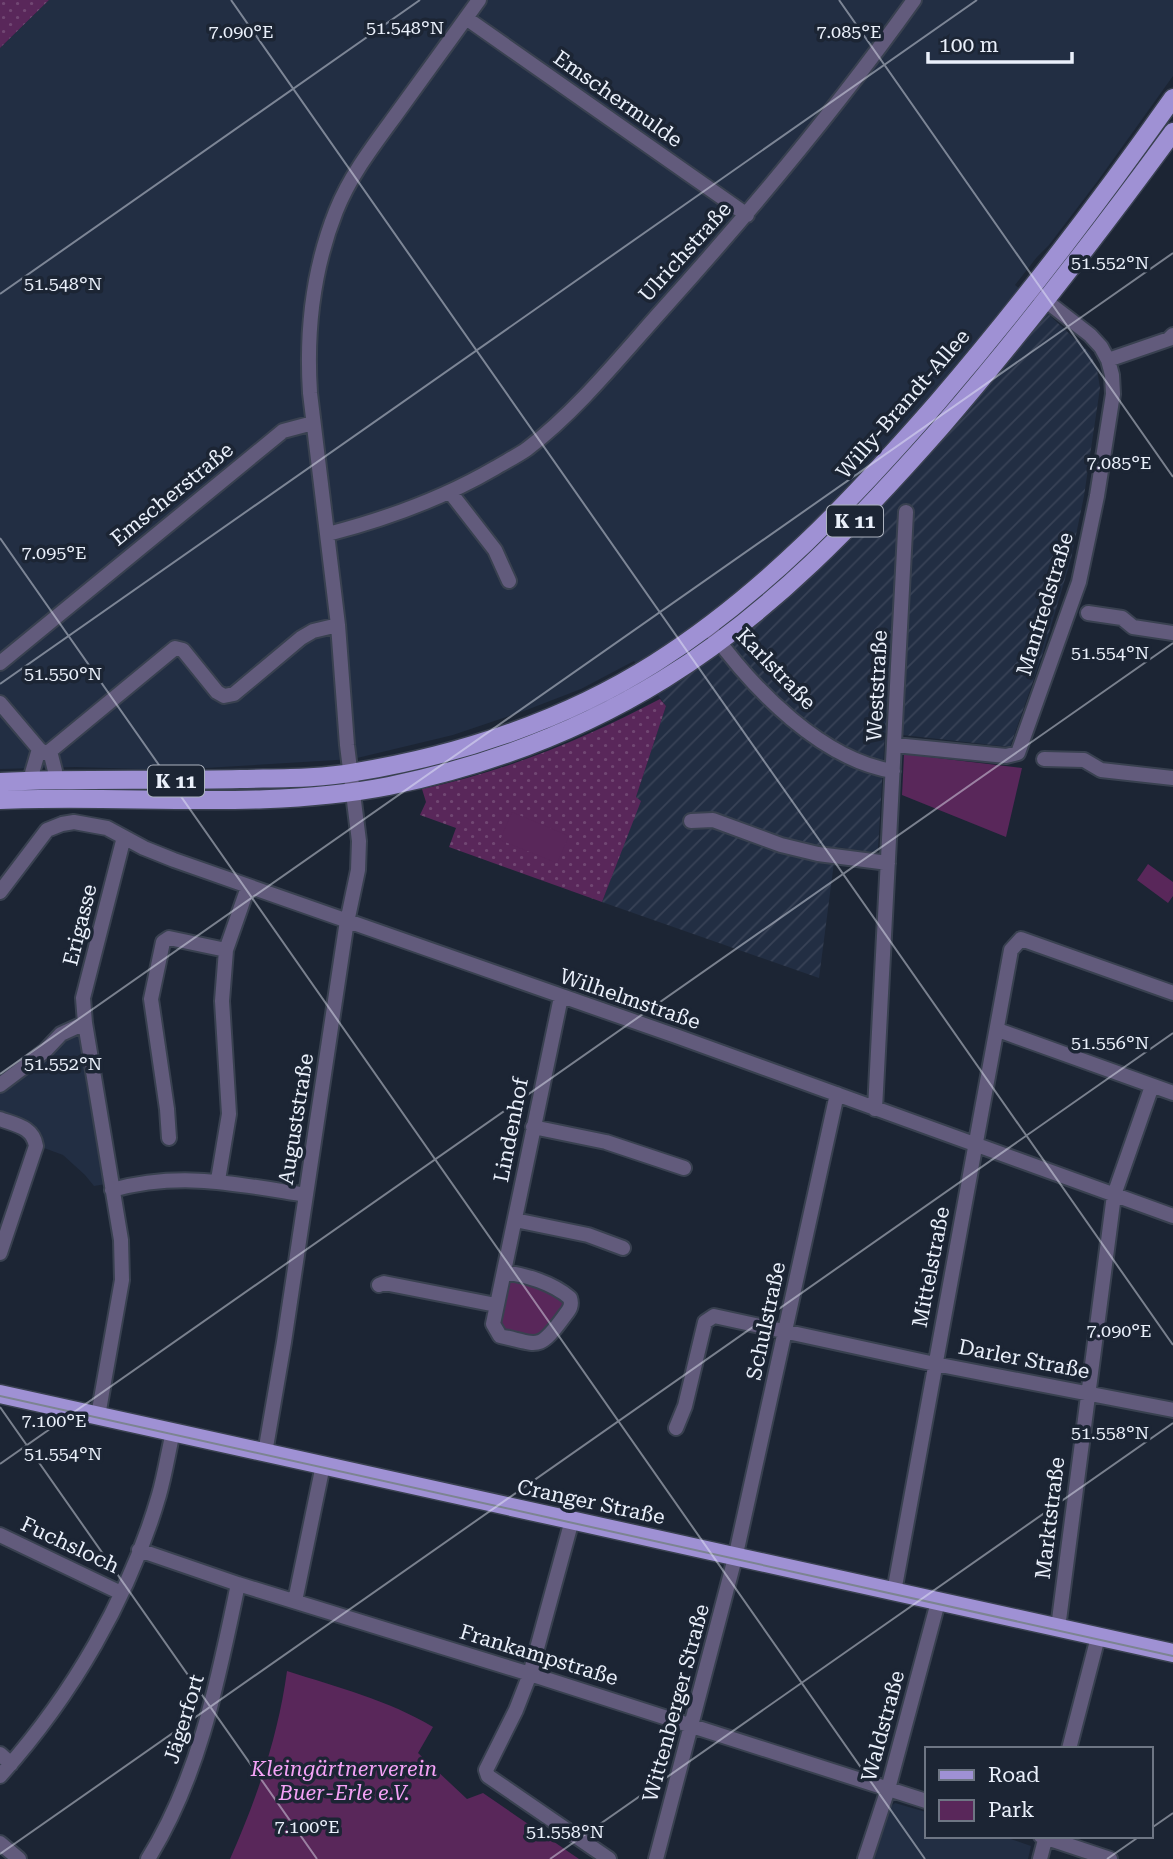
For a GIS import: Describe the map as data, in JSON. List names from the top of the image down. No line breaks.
{"streets":{"main road":["Willy-Brandt-Allee","K 11","Cranger Straße"],"street":["Emschermulde","Ulrichstraße","Emscherstraße","Manfredstraße","Karlstraße","Weststraße","Erigasse","Wilhelmstraße","Auguststraße","Lindenhof","Mittelstraße","Schulstraße","Darler Straße","Marktstraße","Fuchsloch","Frankampstraße","Wittenberger Straße","Jägerfort","Waldstraße"]},"crossings":[["Emschermulde","Ulrichstraße"],["Willy-Brandt-Allee","Karlstraße"],["Willy-Brandt-Allee","Auguststraße"],["Manfredstraße","Weststraße"],["Karlstraße","Weststraße"],["Weststraße","Wilhelmstraße"],["Erigasse","Wilhelmstraße"],["Erigasse","Cranger Straße"],["Wilhelmstraße","Auguststraße"],["Wilhelmstraße","Lindenhof"],["Wilhelmstraße","Mittelstraße"],["Wilhelmstraße","Schulstraße"],["Wilhelmstraße","Marktstraße"],["Auguststraße","Cranger Straße"],["Mittelstraße","Darler Straße"],["Mittelstraße","Cranger Straße"],["Schulstraße","Darler Straße"],["Schulstraße","Cranger Straße"],["Schulstraße","Wittenberger Straße"],["Darler Straße","Marktstraße"],["Cranger Straße","Marktstraße"],["Cranger Straße","Wittenberger Straße"],["Cranger Straße","Waldstraße"],["Frankampstraße","Wittenberger Straße"],["Frankampstraße","Jägerfort"],["Frankampstraße","Waldstraße"]],"parks":["Kleingärtnerverein Buer-Erle e.V."],"legend":["Road","Park"],"scale_bar":"100 m","coordinates":["51.548°N","7.090°E","7.085°E","51.552°N","7.095°E","51.554°N","51.550°N","51.556°N","7.100°E","51.558°N"]}
